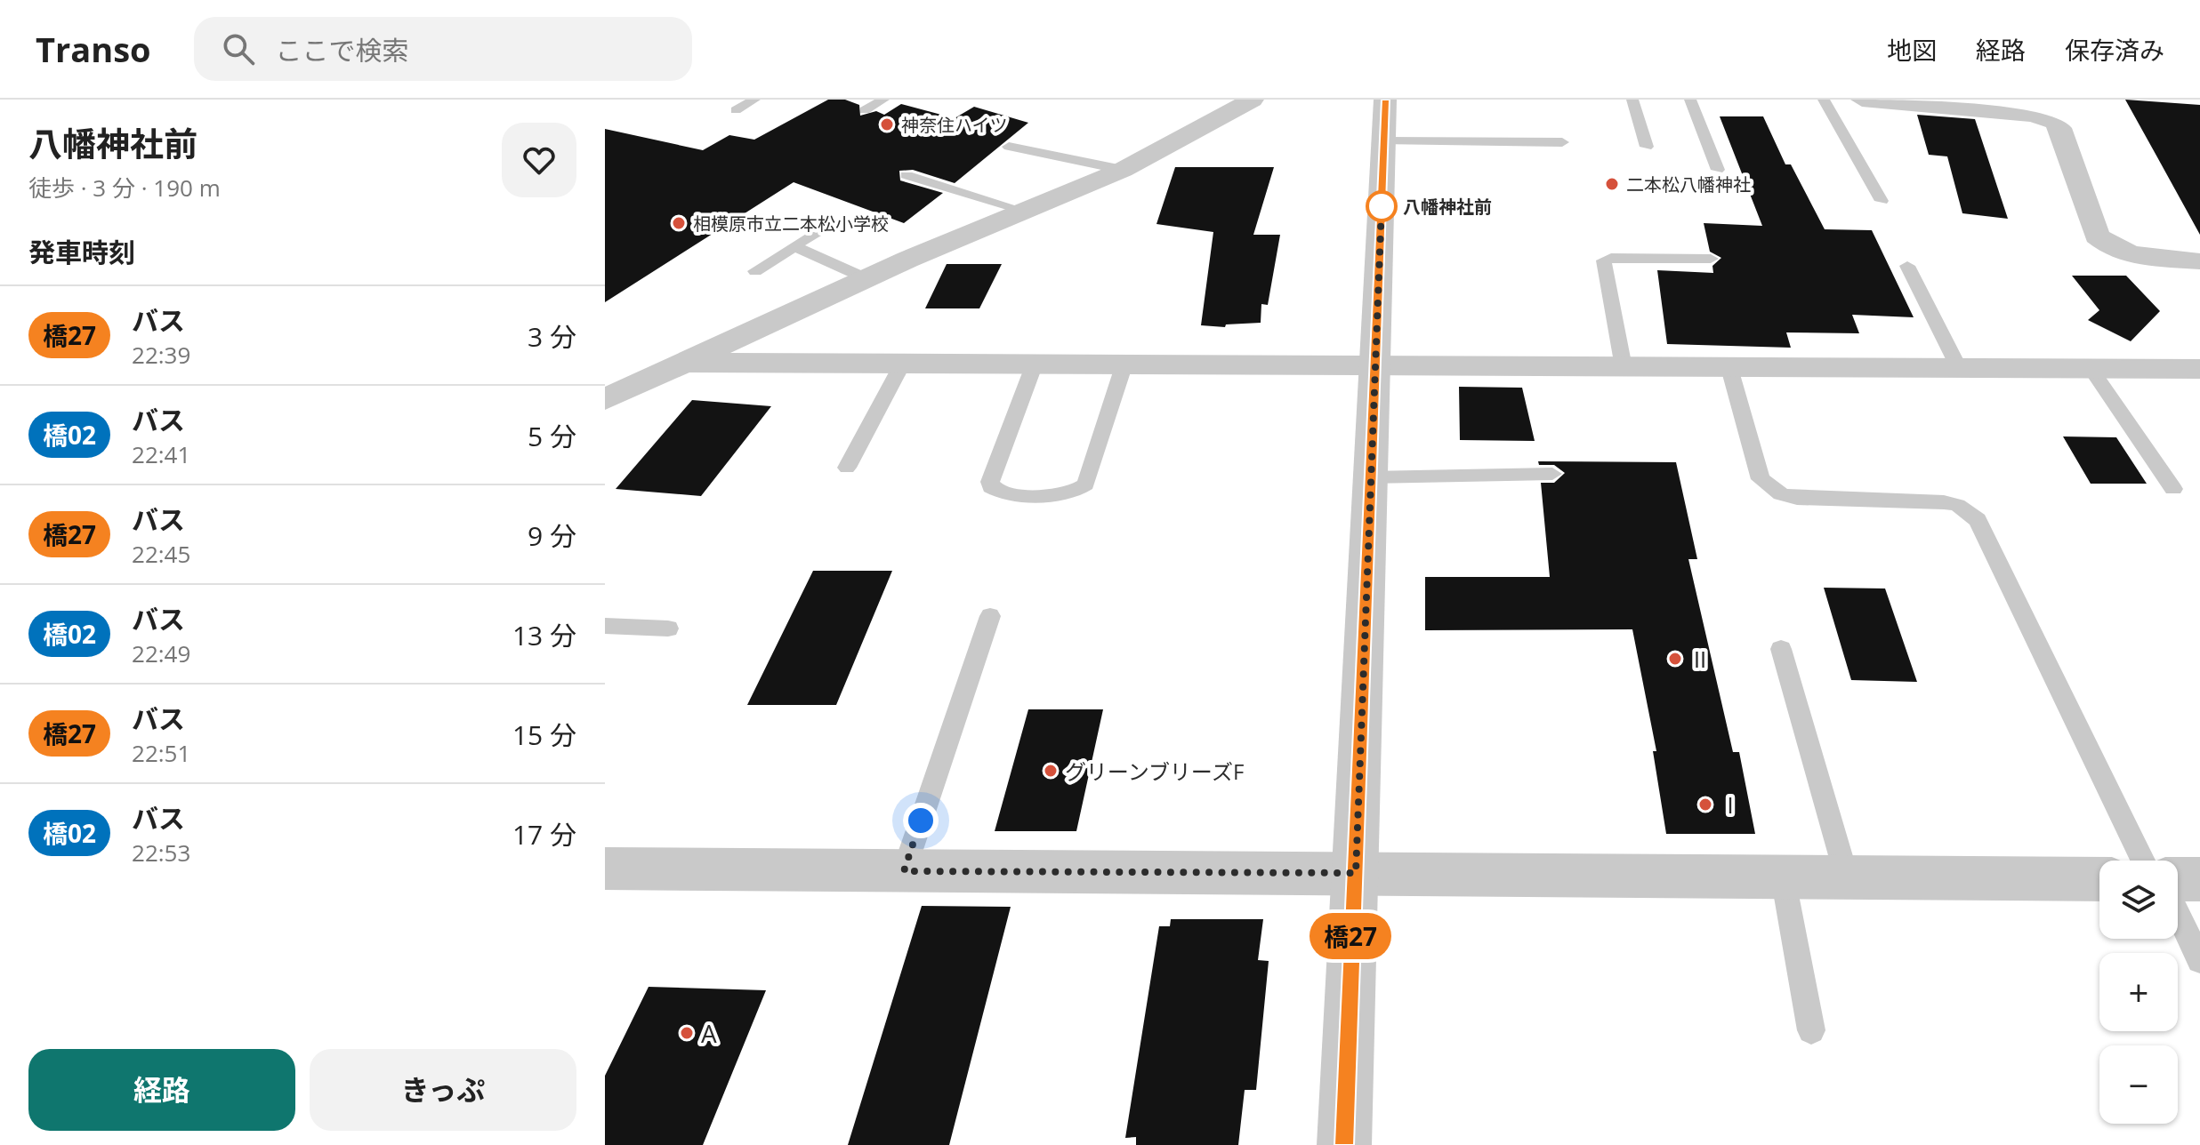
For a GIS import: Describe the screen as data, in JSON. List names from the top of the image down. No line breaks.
{"places":["神奈住ハイツ","二本松八幡神社","八幡神社前","相模原市立二本松小学校","Ⅱ","グリーンブリーズF","Ⅰ","A"],"lines":["bus line 橋27"],"page":{"header":"Transo","search":"ここで検索","nav":["地図","経路","保存済み"],"heading":[["八幡神社前","徒歩 · 3 分 · 190 m"],"発車時刻"],"on_map":"橋27","list":[{"mark":"橋27","name":"バス","note":"22:39","value":"3 分"},{"mark":"橋02","name":"バス","note":"22:41","value":"5 分"},{"mark":"橋27","name":"バス","note":"22:45","value":"9 分"},{"mark":"橋02","name":"バス","note":"22:49","value":"13 分"},{"mark":"橋27","name":"バス","note":"22:51","value":"15 分"},{"mark":"橋02","name":"バス","note":"22:53","value":"17 分"}],"map_buttons":["+","−"],"buttons":["経路","きっぷ"]}}
